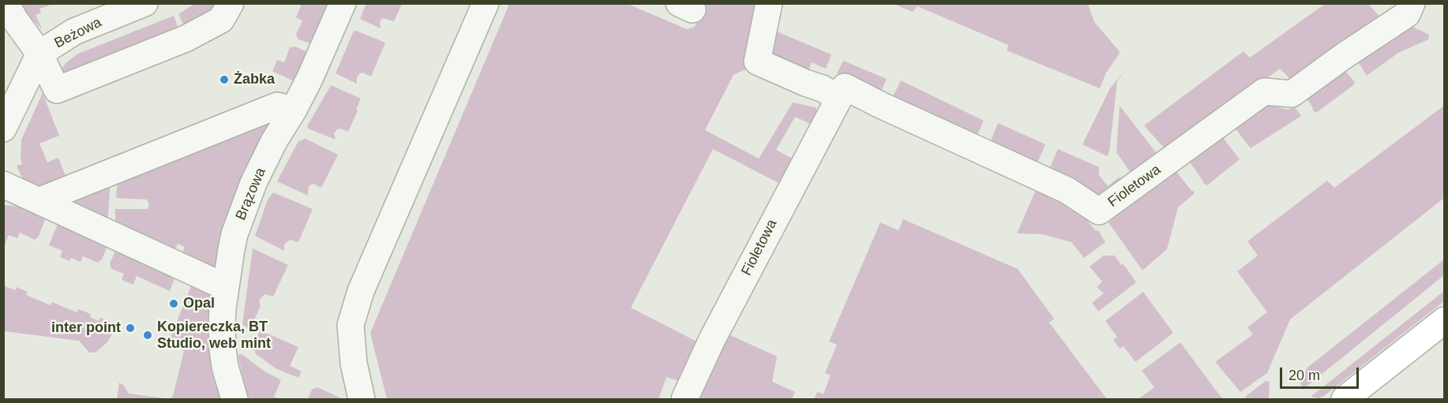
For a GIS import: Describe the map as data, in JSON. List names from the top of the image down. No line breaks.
{"streets":{"street":["Beżowa","Fioletowa","Brązowa"]},"places":["Żabka","Opal","inter point","Kopiereczka, BT Studio, web mint"],"scale_bar":"20 m"}
